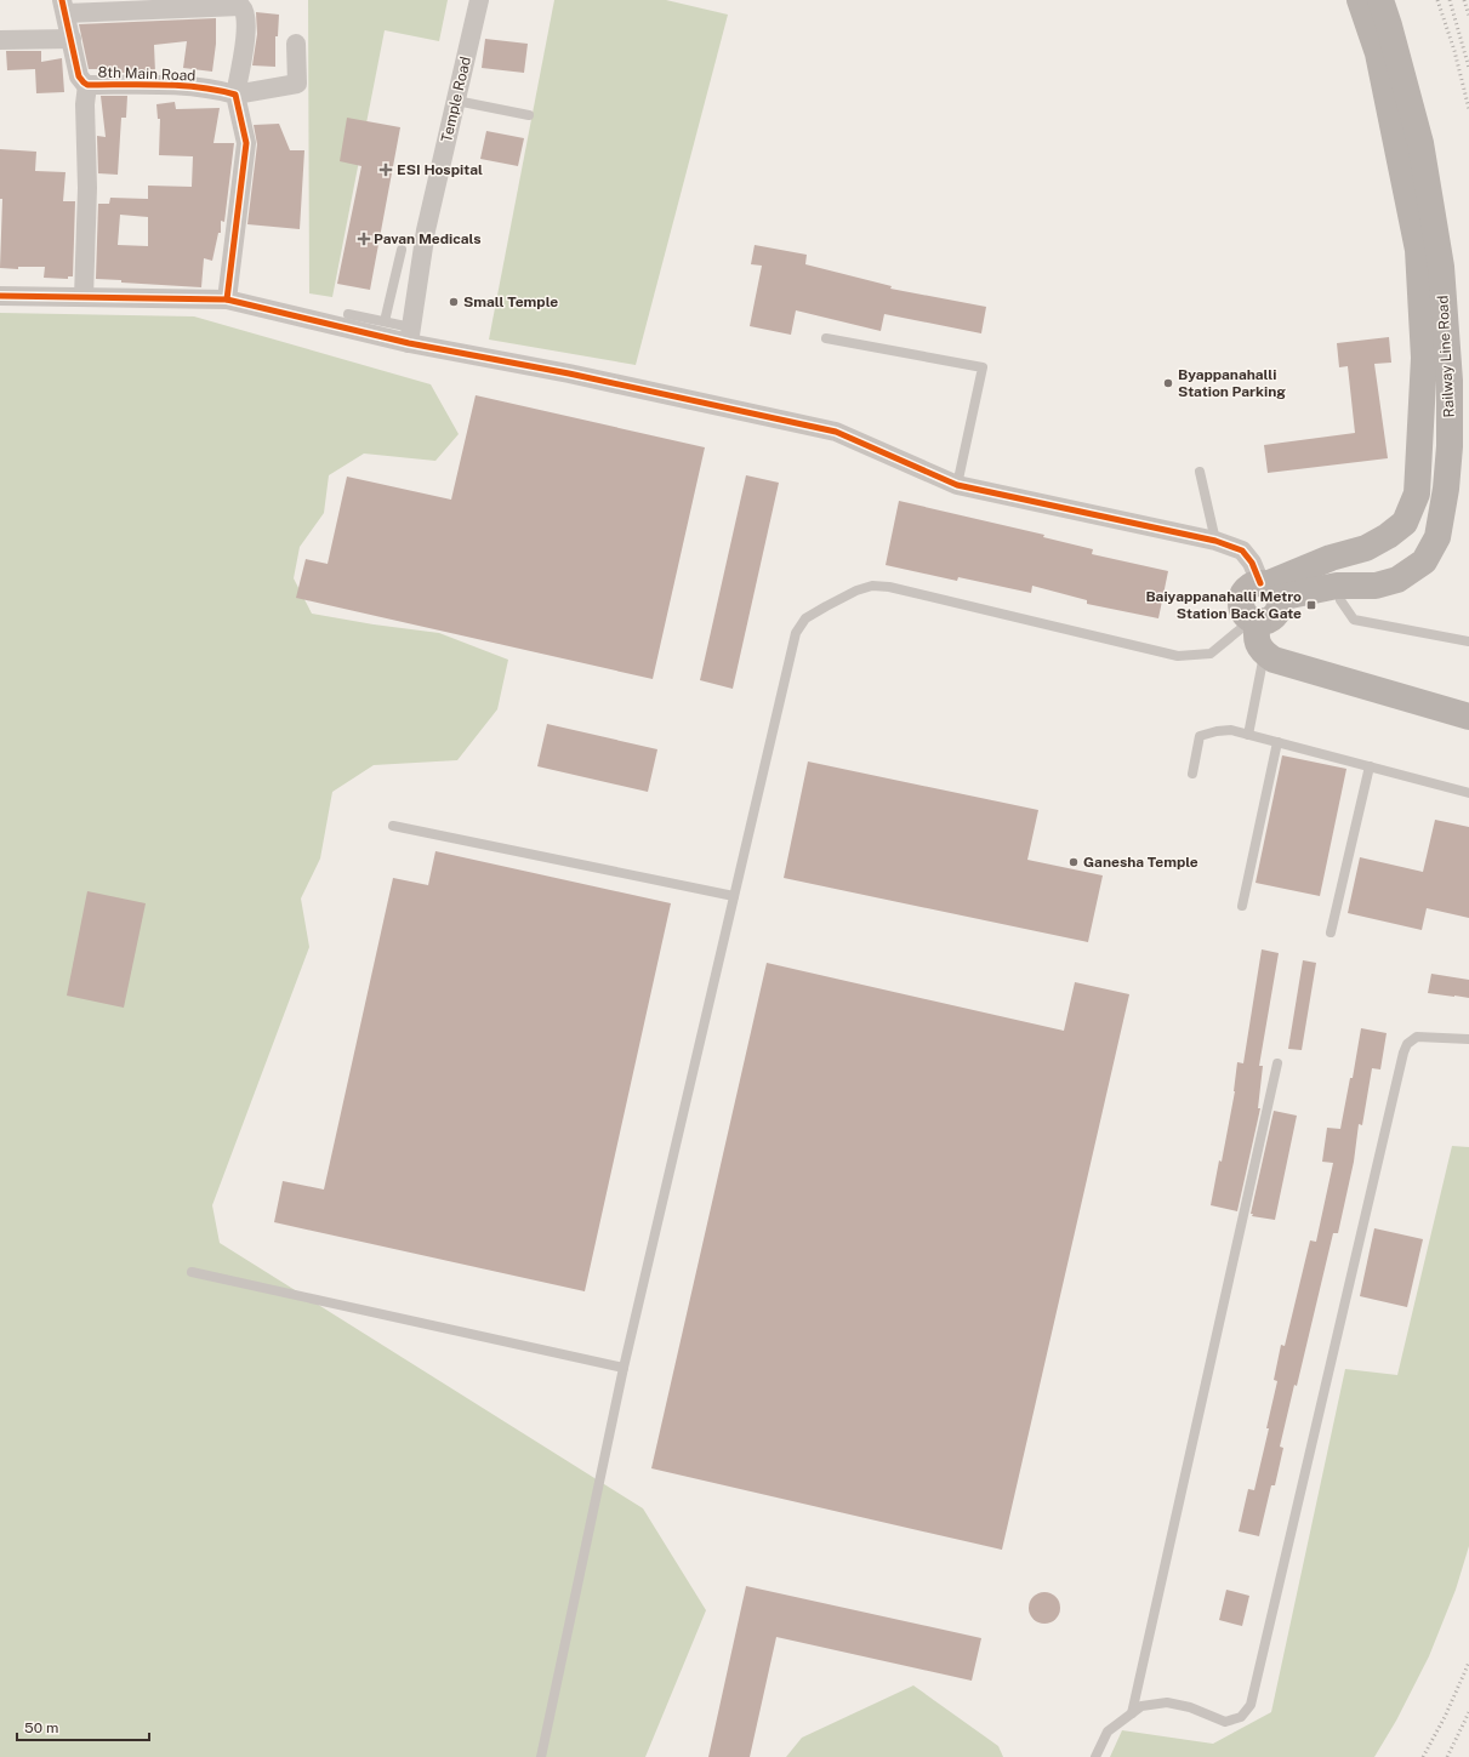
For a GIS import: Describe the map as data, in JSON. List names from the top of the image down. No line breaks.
{"streets":{"main road":["Railway Line Road"],"street":["8th Main Road","Temple Road"]},"places":{"health":["ESI Hospital","Pavan Medicals"],"other":["Small Temple","Byappanahalli Station Parking","Ganesha Temple"],"transit":["Baiyappanahalli Metro Station Back Gate"]},"scale_bar":"50 m"}
